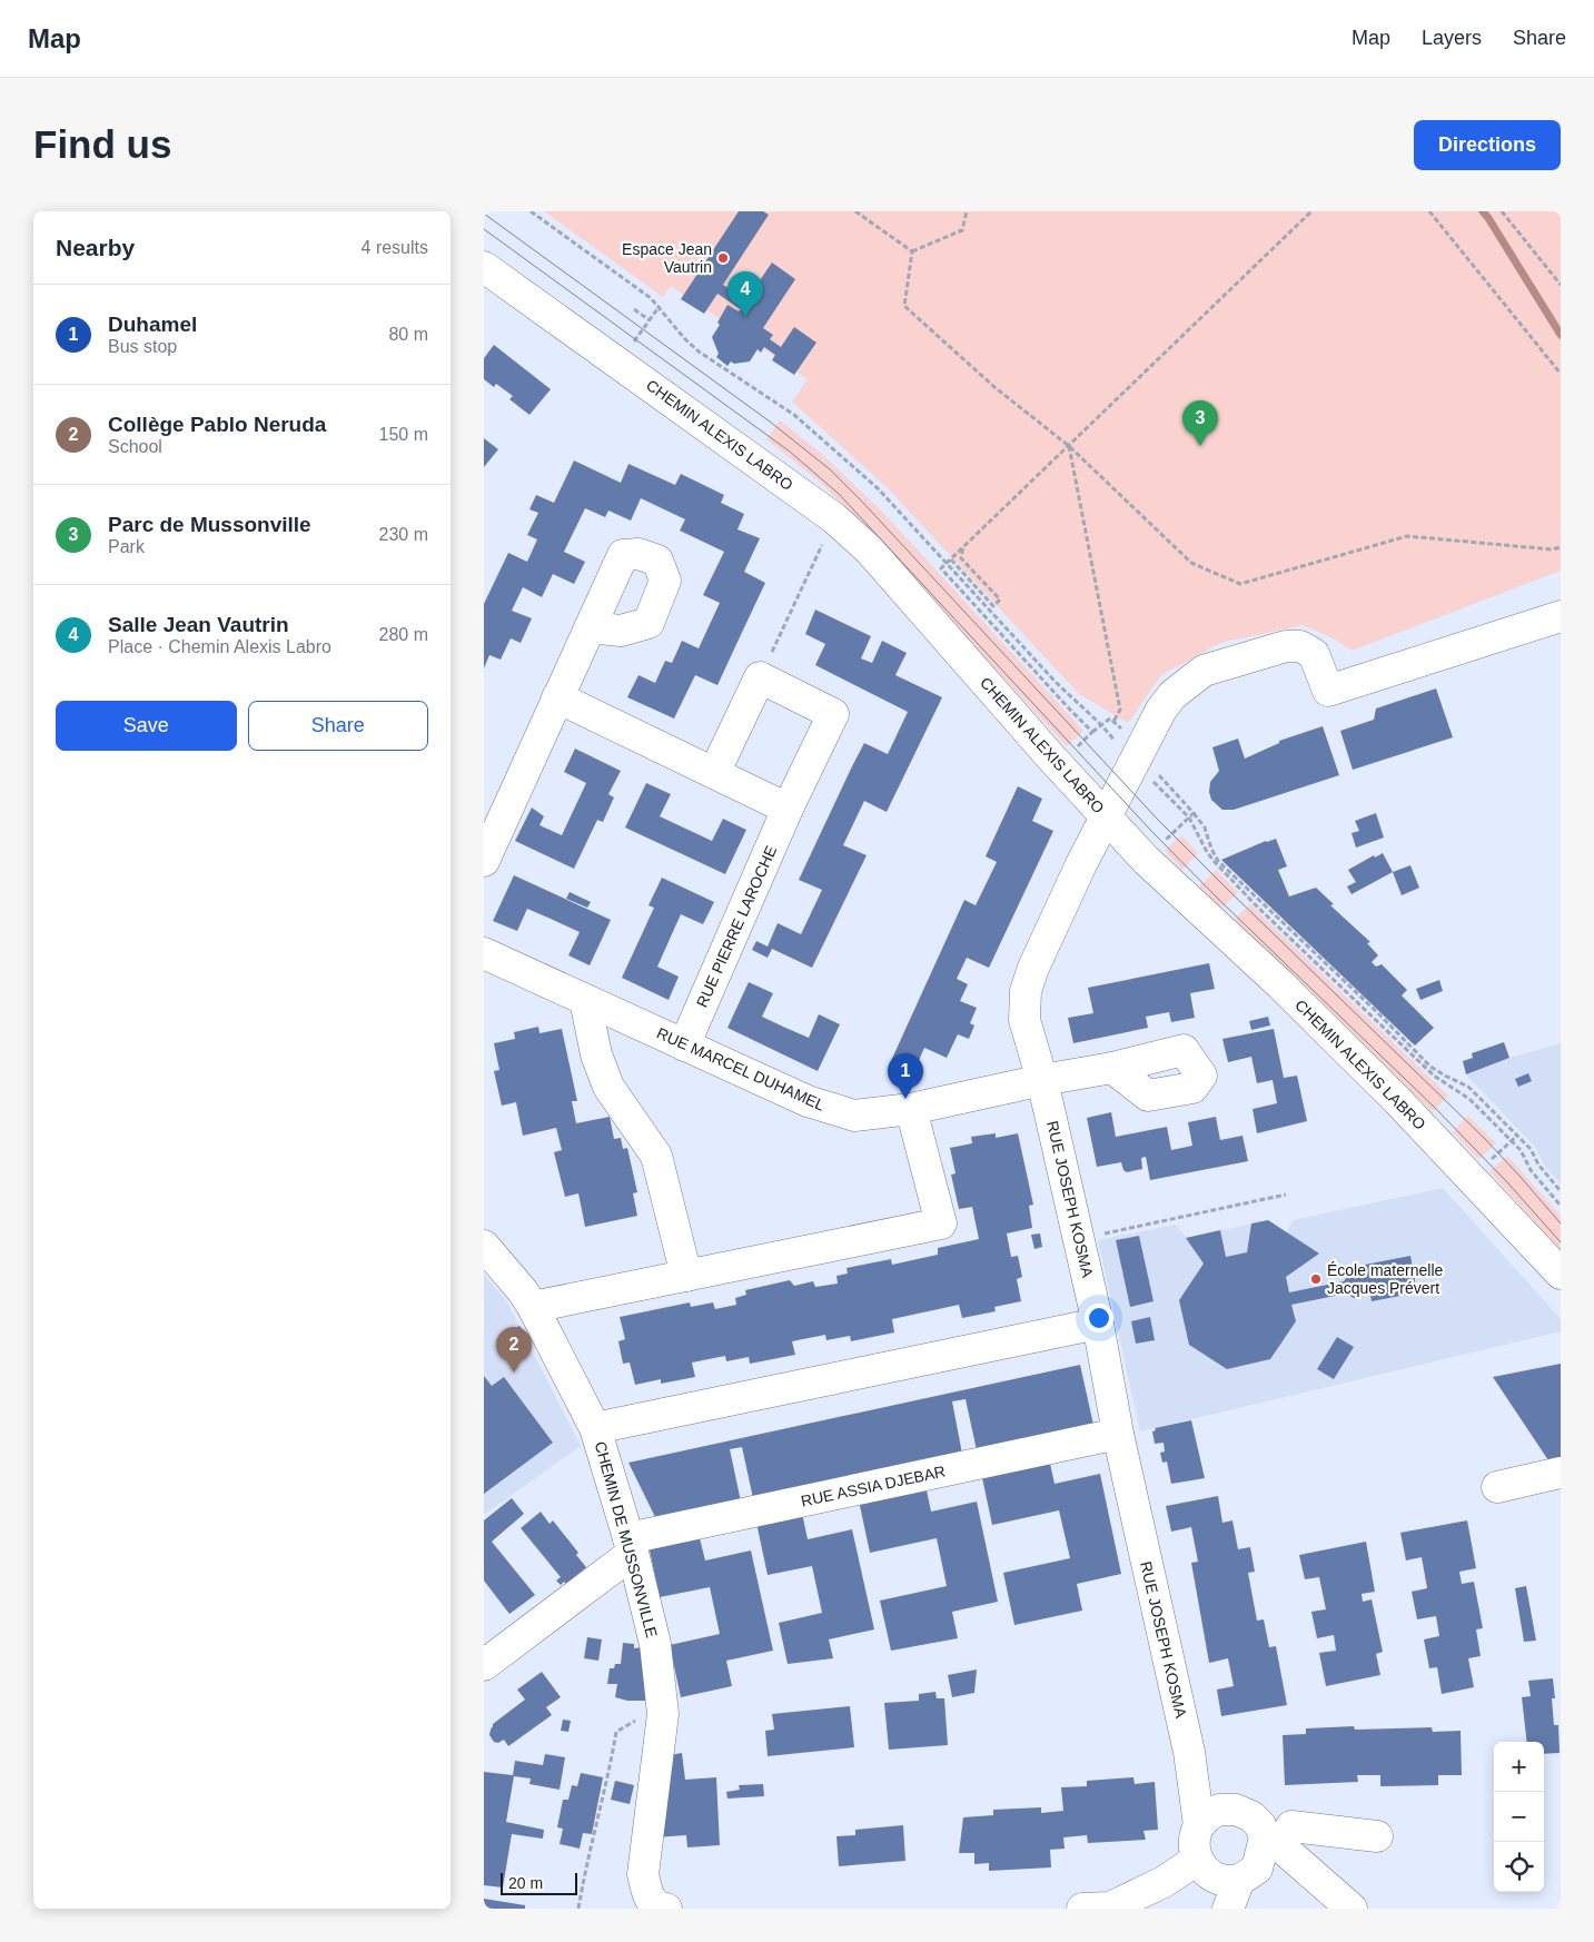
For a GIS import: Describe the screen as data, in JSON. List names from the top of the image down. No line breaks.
{"streets":{"street":["CHEMIN ALEXIS LABRO","RUE PIERRE LAROCHE","RUE MARCEL DUHAMEL","RUE JOSEPH KOSMA","RUE ASSIA DJEBAR","CHEMIN DE MUSSONVILLE"]},"crossings":[["CHEMIN ALEXIS LABRO","RUE JOSEPH KOSMA"],["RUE PIERRE LAROCHE","RUE MARCEL DUHAMEL"],["RUE MARCEL DUHAMEL","RUE JOSEPH KOSMA"],["RUE JOSEPH KOSMA","RUE ASSIA DJEBAR"],["RUE ASSIA DJEBAR","CHEMIN DE MUSSONVILLE"]],"places":["Espace Jean Vautrin","École maternelle Jacques Prévert"],"scale_bar":"20 m","page":{"header":"Map","nav":["Map","Layers","Share"],"buttons":["Directions",["Save","Share"]],"title":"Find us","heading":["Nearby","4 results"],"pins":["4","3","1","2"],"list":[{"mark":"1","name":"Duhamel","note":"Bus stop","value":"80 m"},{"mark":"2","name":"Collège Pablo Neruda","note":"School","value":"150 m"},{"mark":"3","name":"Parc de Mussonville","note":"Park","value":"230 m"},{"mark":"4","name":"Salle Jean Vautrin","note":"Place · Chemin Alexis Labro","value":"280 m"}],"map_buttons":["+","−"],"scale":"20 m"}}
